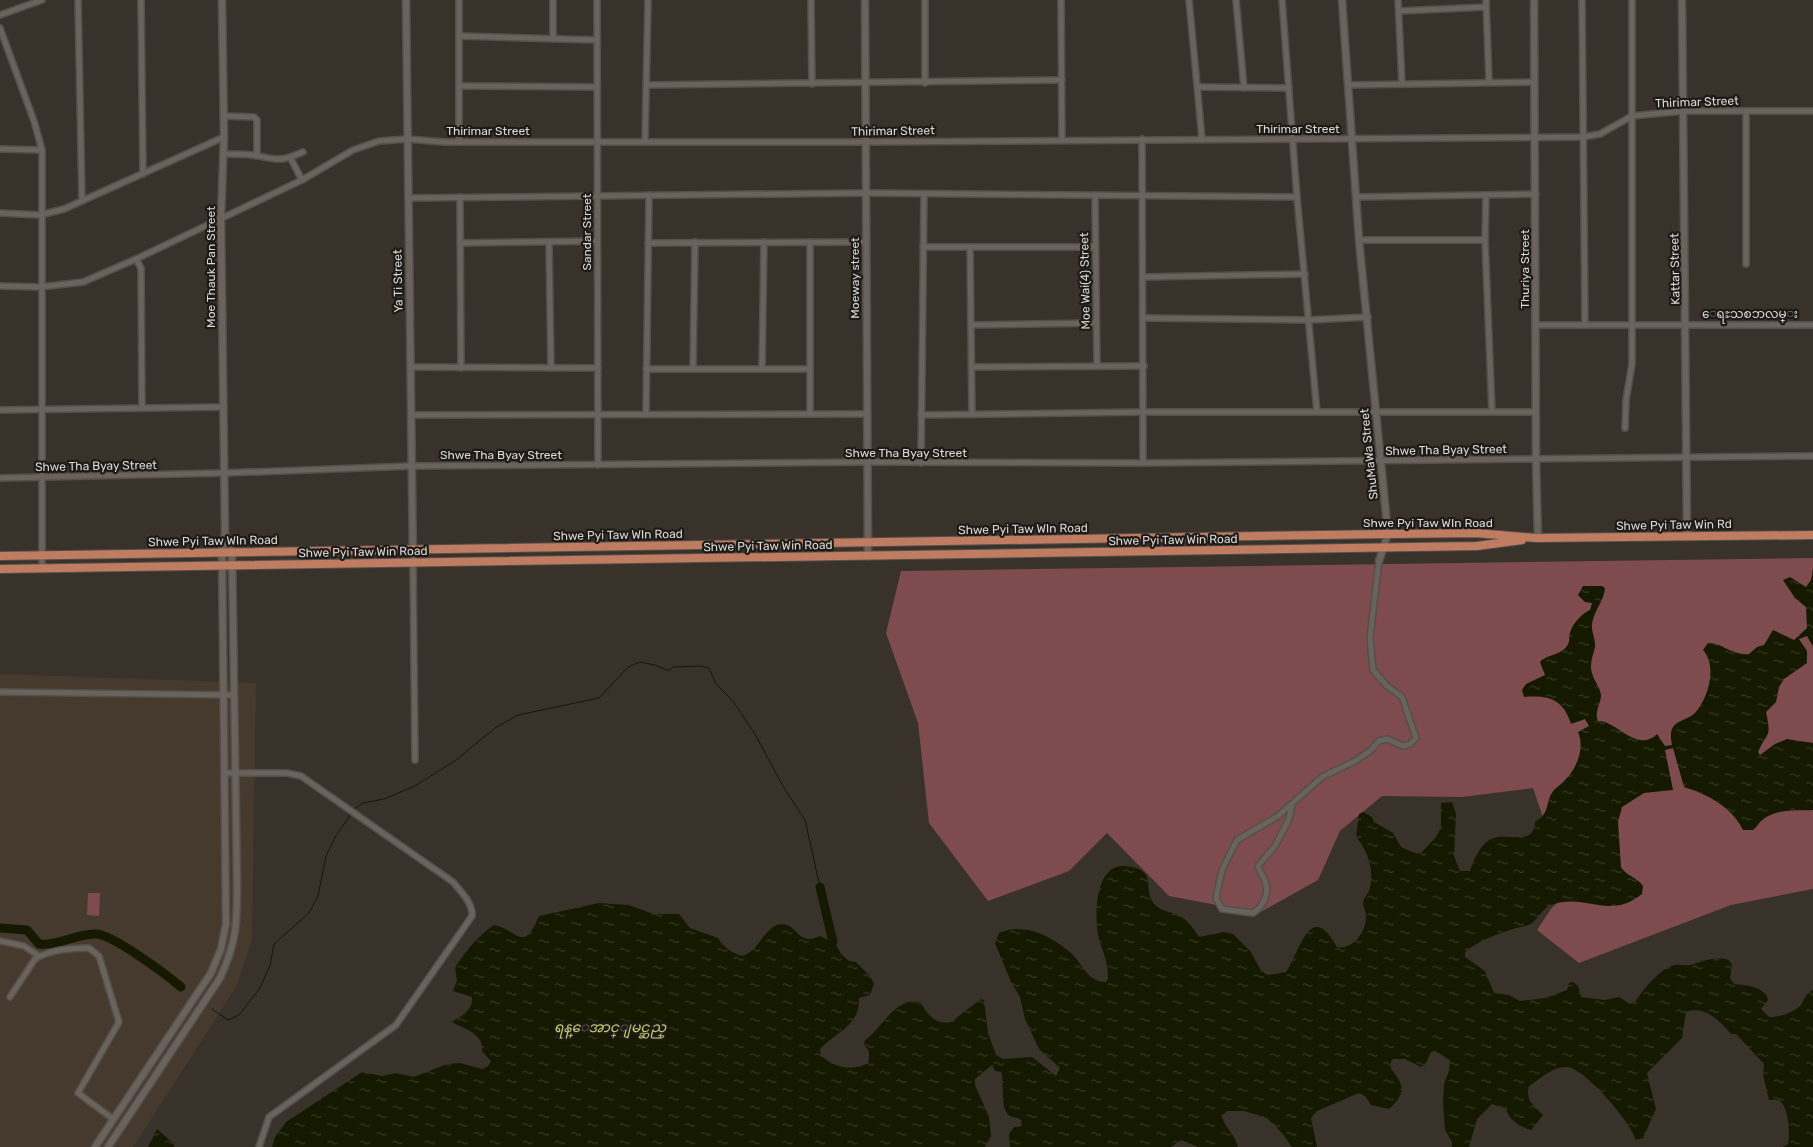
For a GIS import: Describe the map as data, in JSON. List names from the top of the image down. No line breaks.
{"streets":{"main road":["Shwe Pyi Taw WIn Road","Shwe Pyi Taw Win Rd","Shwe Pyi Taw Win Road"],"street":["Thirimar Street","Sandar Street","Moe Thauk Pan Street","Thuriya Street","Kattar Street","Moeway street","Ya Ti Street","Moe Wai(4) Street","ေရႊသစၥာလမ္း","Shwe Tha Byay Street","ShuMaWa Street"]},"crossings":[["Thirimar Street","Sandar Street"],["Thirimar Street","Moe Thauk Pan Street"],["Thirimar Street","Thuriya Street"],["Thirimar Street","Kattar Street"],["Thirimar Street","Moeway street"],["Thirimar Street","Ya Ti Street"],["Thirimar Street","ShuMaWa Street"],["Sandar Street","Shwe Tha Byay Street"],["Moe Thauk Pan Street","Shwe Tha Byay Street"],["Moe Thauk Pan Street","Shwe Pyi Taw WIn Road"],["Moe Thauk Pan Street","Shwe Pyi Taw Win Road"],["Thuriya Street","ေရႊသစၥာလမ္း"],["Thuriya Street","Shwe Tha Byay Street"],["Thuriya Street","Shwe Pyi Taw WIn Road"],["Thuriya Street","Shwe Pyi Taw Win Rd"],["Thuriya Street","Shwe Pyi Taw Win Road"],["Kattar Street","ေရႊသစၥာလမ္း"],["Kattar Street","Shwe Tha Byay Street"],["Kattar Street","Shwe Pyi Taw Win Rd"],["Moeway street","Shwe Tha Byay Street"],["Moeway street","Shwe Pyi Taw WIn Road"],["Moeway street","Shwe Pyi Taw Win Road"],["Ya Ti Street","Shwe Tha Byay Street"],["Ya Ti Street","Shwe Pyi Taw WIn Road"],["Ya Ti Street","Shwe Pyi Taw Win Road"],["Shwe Tha Byay Street","ShuMaWa Street"],["ShuMaWa Street","Shwe Pyi Taw WIn Road"],["ShuMaWa Street","Shwe Pyi Taw Win Road"],["Shwe Pyi Taw WIn Road","Shwe Pyi Taw Win Rd"],["Shwe Pyi Taw WIn Road","Shwe Pyi Taw Win Road"],["Shwe Pyi Taw Win Rd","Shwe Pyi Taw Win Road"]],"water":["ရန္ေအာင္ျမင္ဆည္"]}
